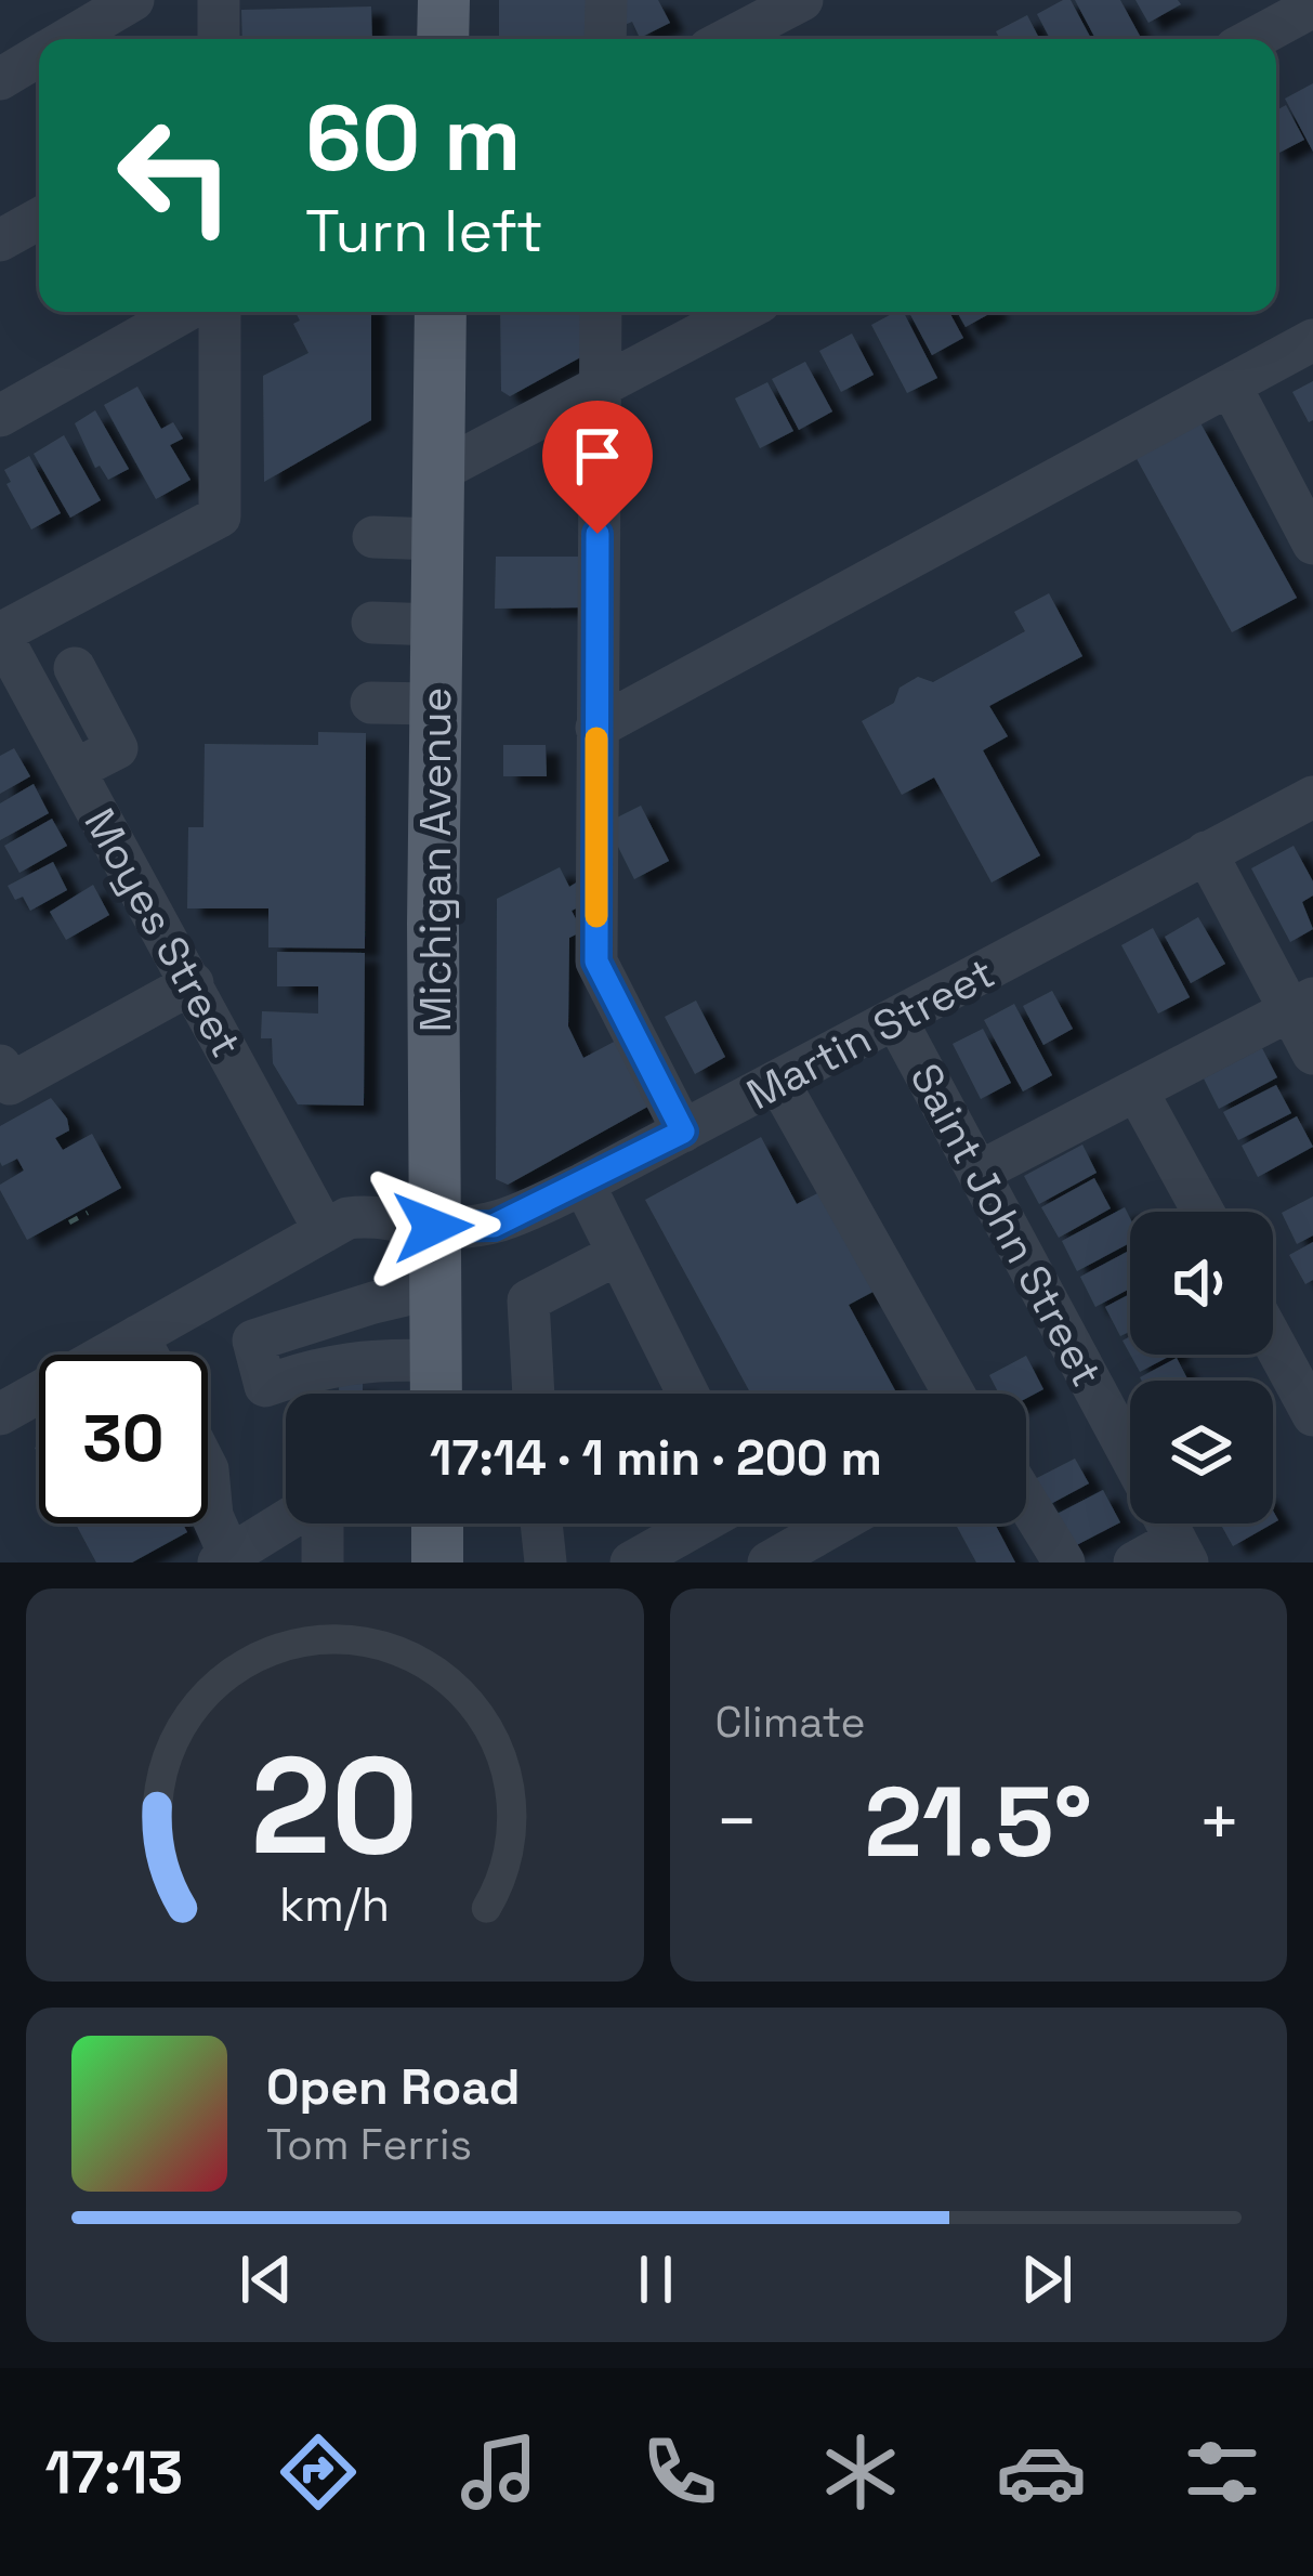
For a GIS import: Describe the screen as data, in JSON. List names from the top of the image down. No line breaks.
{"streets":{"main road":["Michigan Avenue"],"street":["Moyes Street","Martin Street","Saint John Street"]},"crossings":[["Michigan Avenue","Martin Street"],["Moyes Street","Martin Street"],["Martin Street","Saint John Street"]],"page":{"turn":["60 m","Turn left"],"limit":"30","trip":"17:14 · 1 min · 200 m","tile":"Climate","heat":["−","21.5°","+"],"song":["Open Road","Tom Ferris"],"tabs":"17:13","gauge":["20","km/h"]}}
